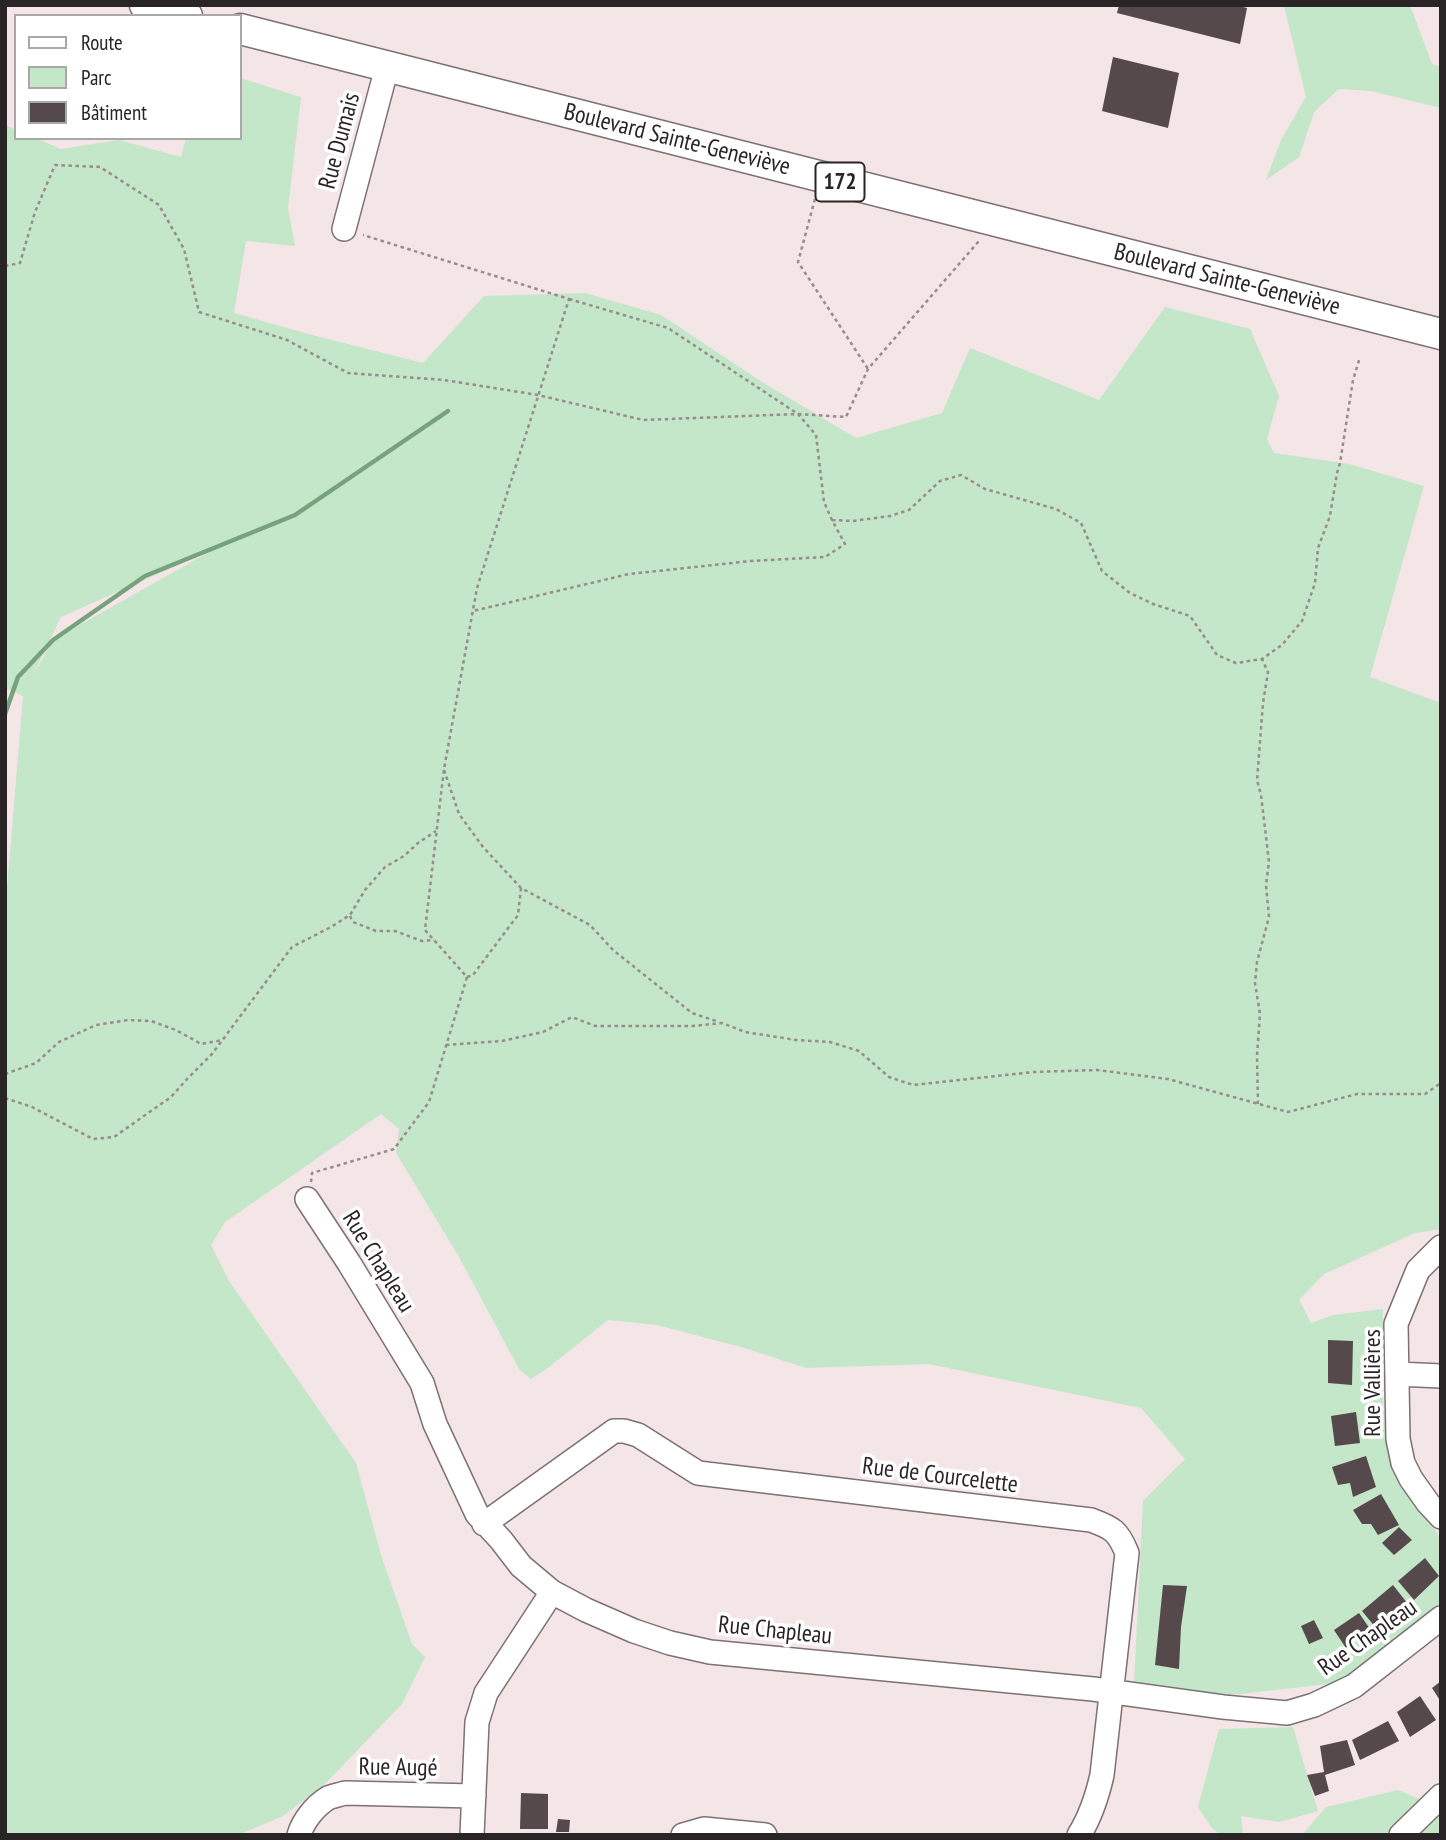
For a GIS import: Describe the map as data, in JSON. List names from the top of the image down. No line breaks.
{"streets":{"main road":["Boulevard Sainte-Geneviève","172"],"street":["Rue Dumais","Rue Chapleau","Rue Vallières","Rue de Courcelette","Rue Augé"]},"crossings":[["Boulevard Sainte-Geneviève","Rue Dumais"],["Rue Chapleau","Rue de Courcelette"]],"legend":["Route","Parc","Bâtiment"]}
